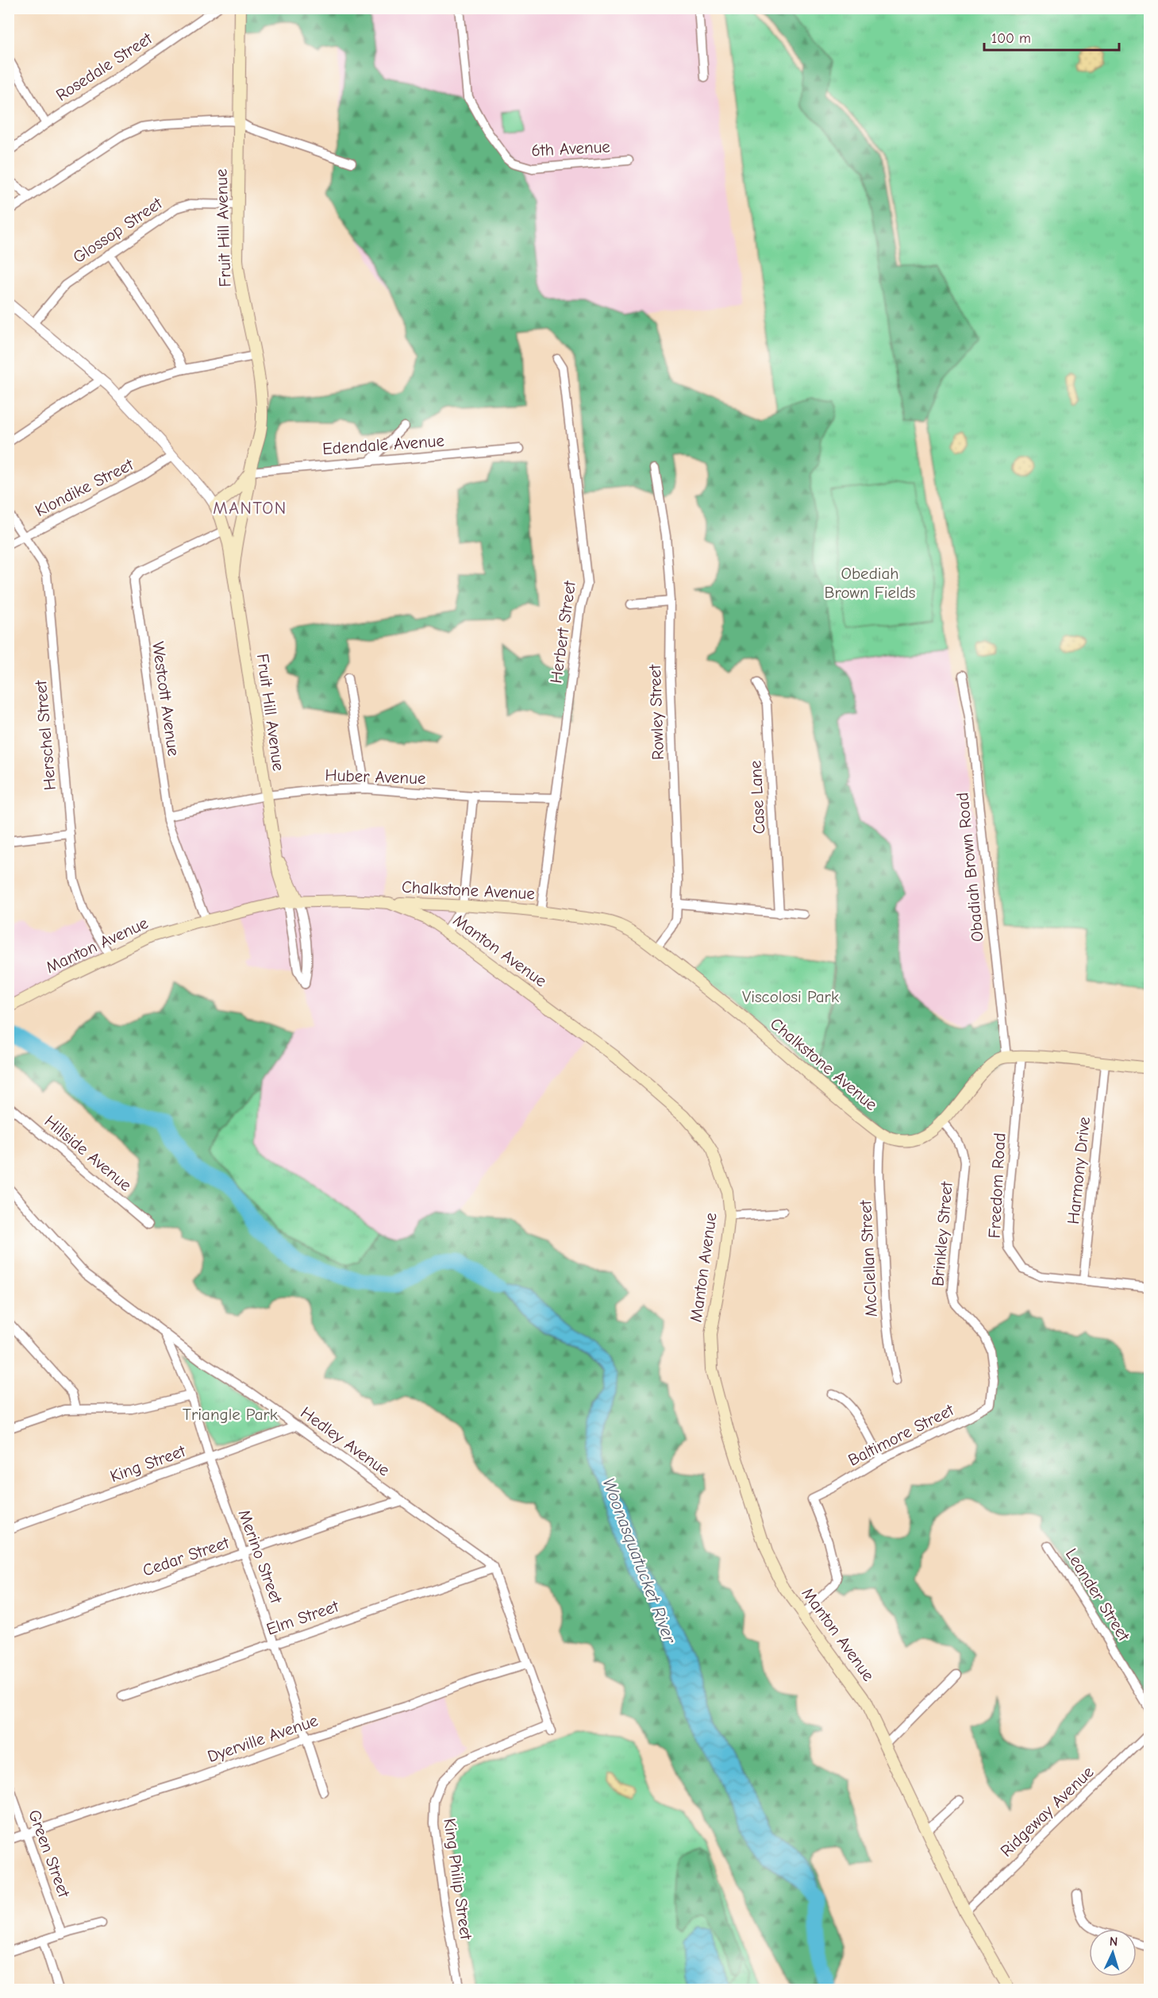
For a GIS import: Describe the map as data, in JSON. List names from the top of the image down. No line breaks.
{"streets":{"main road":["Fruit Hill Avenue","Chalkstone Avenue","Manton Avenue"],"street":["Rosedale Street","6th Avenue","Glossop Street","Edendale Avenue","Klondike Street","Herbert Street","Westcott Avenue","Rowley Street","Herschel Street","Huber Avenue","Case Lane","Obadiah Brown Road","Hillside Avenue","Harmony Drive","Freedom Road","Brinkley Street","McClellan Street","Baltimore Street","Hedley Avenue","King Street","Cedar Street","Merino Street","Leander Street","Elm Street","Dyerville Avenue","Ridgeway Avenue","Green Street","King Philip Street"]},"crossings":[["Fruit Hill Avenue","Glossop Street"],["Fruit Hill Avenue","Edendale Avenue"],["Fruit Hill Avenue","Westcott Avenue"],["Fruit Hill Avenue","Huber Avenue"],["Fruit Hill Avenue","Manton Avenue"],["Klondike Street","Herschel Street"],["Herbert Street","Huber Avenue"],["Herbert Street","Chalkstone Avenue"],["Westcott Avenue","Huber Avenue"],["Westcott Avenue","Manton Avenue"],["Rowley Street","Chalkstone Avenue"],["Herschel Street","Manton Avenue"],["Obadiah Brown Road","Chalkstone Avenue"],["Chalkstone Avenue","Manton Avenue"],["Chalkstone Avenue","Brinkley Street"],["Chalkstone Avenue","McClellan Street"],["Manton Avenue","Baltimore Street"],["Manton Avenue","Ridgeway Avenue"],["Harmony Drive","Freedom Road"],["Brinkley Street","Baltimore Street"],["Hedley Avenue","King Street"],["Hedley Avenue","Cedar Street"],["Hedley Avenue","Merino Street"],["Hedley Avenue","Elm Street"],["Hedley Avenue","Dyerville Avenue"],["Hedley Avenue","King Philip Street"],["King Street","Merino Street"],["Cedar Street","Merino Street"],["Merino Street","Elm Street"],["Merino Street","Dyerville Avenue"],["Dyerville Avenue","Green Street"]],"districts":["MANTON"],"water":["Woonasquatucket River"],"parks":["Obediah Brown Fields","Viscolosi Park","Triangle Park"],"scale_bar":"100 m","north":"top"}
